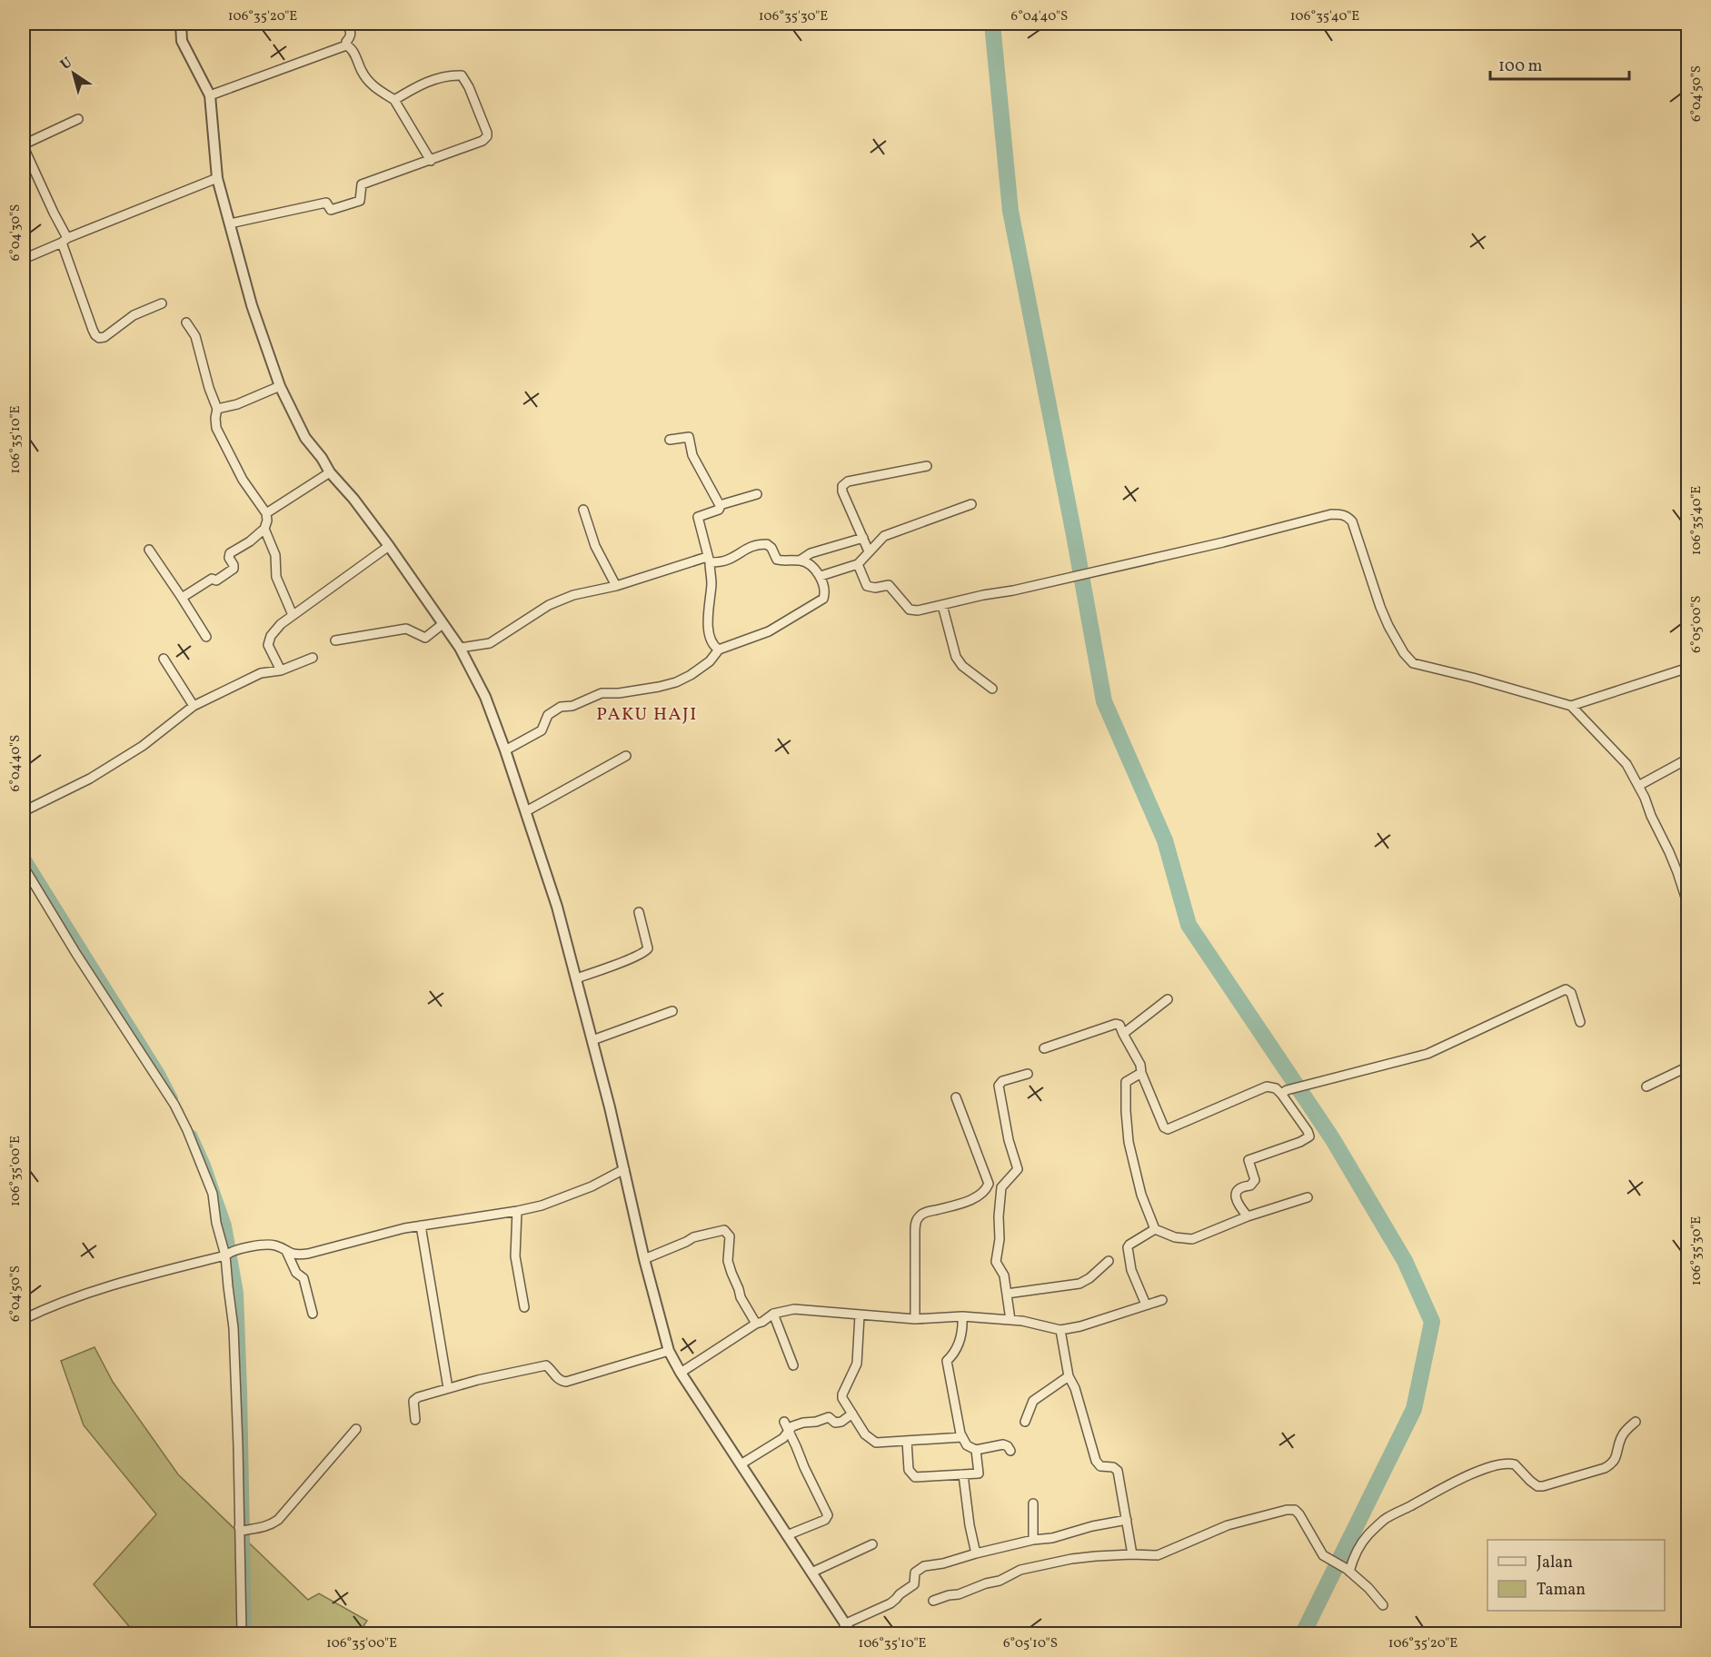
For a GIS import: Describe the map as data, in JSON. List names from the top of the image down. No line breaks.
{"districts":["PAKU HAJI"],"legend":["Jalan","Taman"],"scale_bar":"100 m","north":"top left","coordinates":["106°35'20\"E","106°35'30\"E","6°04'40\"S","106°35'40\"E","6°04'50\"S","6°04'30\"S","106°35'10\"E","6°05'00\"S","106°35'00\"E","6°05'10\"S"]}
